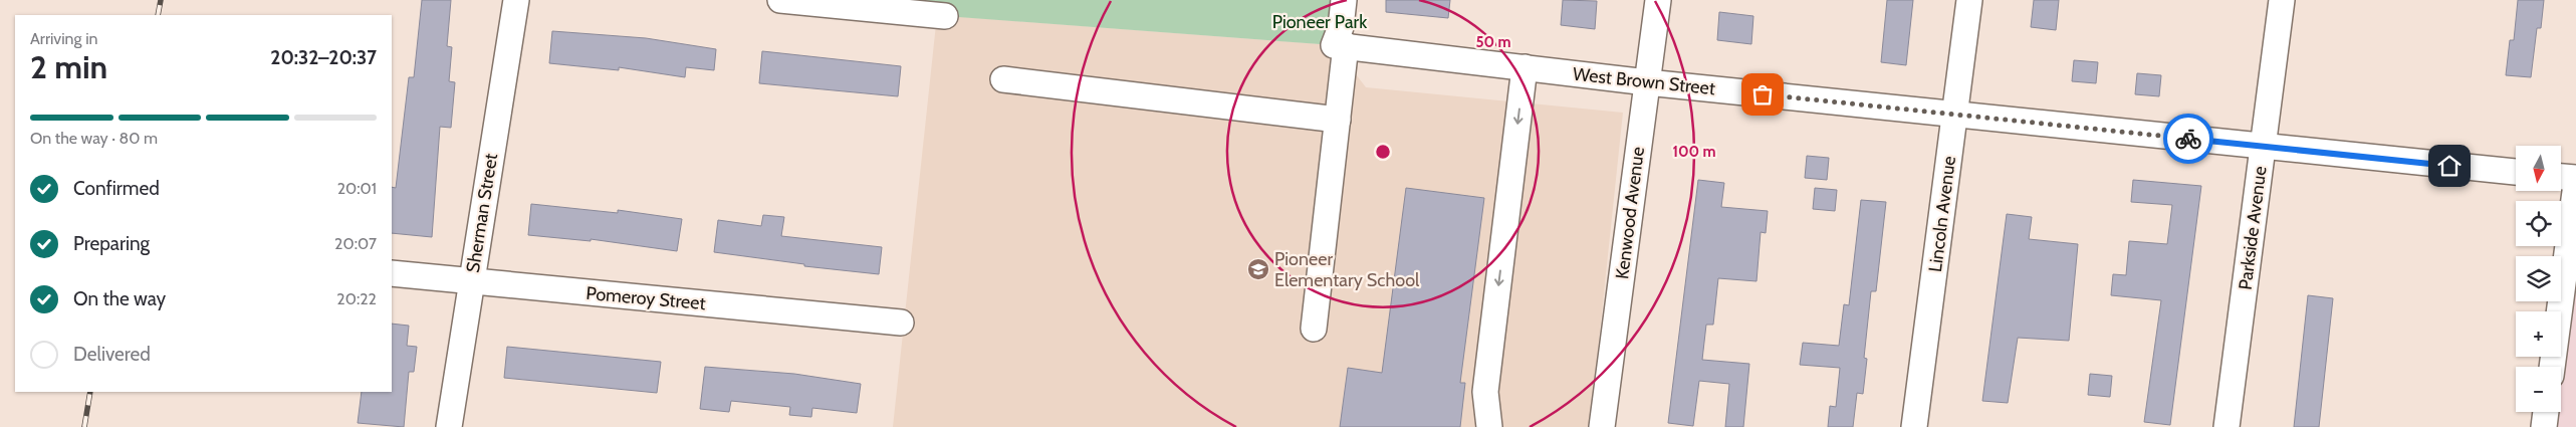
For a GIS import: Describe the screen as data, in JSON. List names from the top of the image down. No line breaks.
{"streets":{"street":["West Brown Street","Sherman Street","Kenwood Avenue","Lincoln Avenue","Parkside Avenue","Pomeroy Street"]},"crossings":[["West Brown Street","Kenwood Avenue"],["West Brown Street","Lincoln Avenue"],["West Brown Street","Parkside Avenue"],["Sherman Street","Pomeroy Street"]],"parks":["Pioneer Park"],"places":{"school or university":["Pioneer Elementary School"]},"north":"bottom","page":{"heading":["2 min","Arriving in","20:32–20:37"],"bar":"On the way · 80 m","map_buttons":["+","−"],"list":[["Confirmed","20:01"],["Preparing","20:07"],["On the way","20:22"],"Delivered"]},"rings":["50 m","100 m"]}
